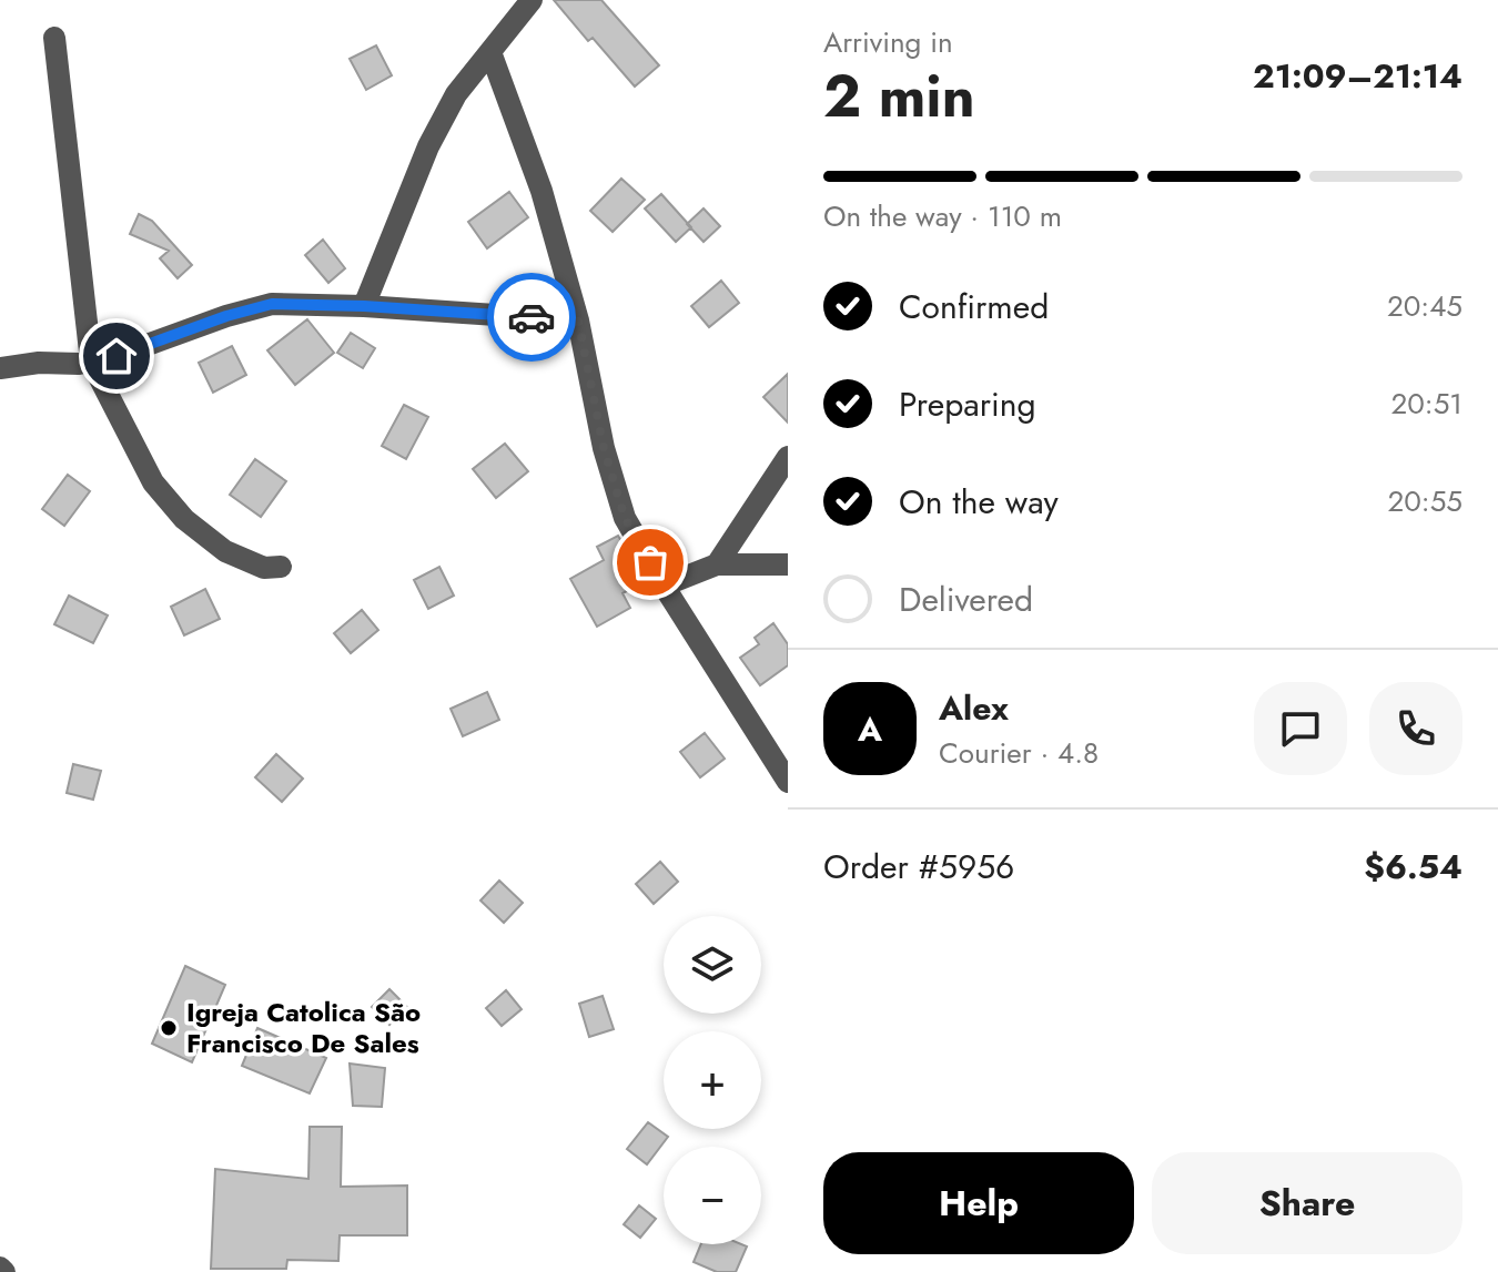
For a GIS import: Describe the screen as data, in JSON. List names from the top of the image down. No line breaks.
{"places":["Igreja Catolica São Francisco De Sales"],"page":{"heading":["2 min","Arriving in","21:09–21:14"],"panel":["Alex","Courier · 4.8","Order #5956","$6.54"],"bar":"On the way · 110 m","list":[["Confirmed","20:45"],["Preparing","20:51"],["On the way","20:55"],"Delivered"],"round":"A","map_buttons":["+","−"],"buttons":["Help","Share"]}}
